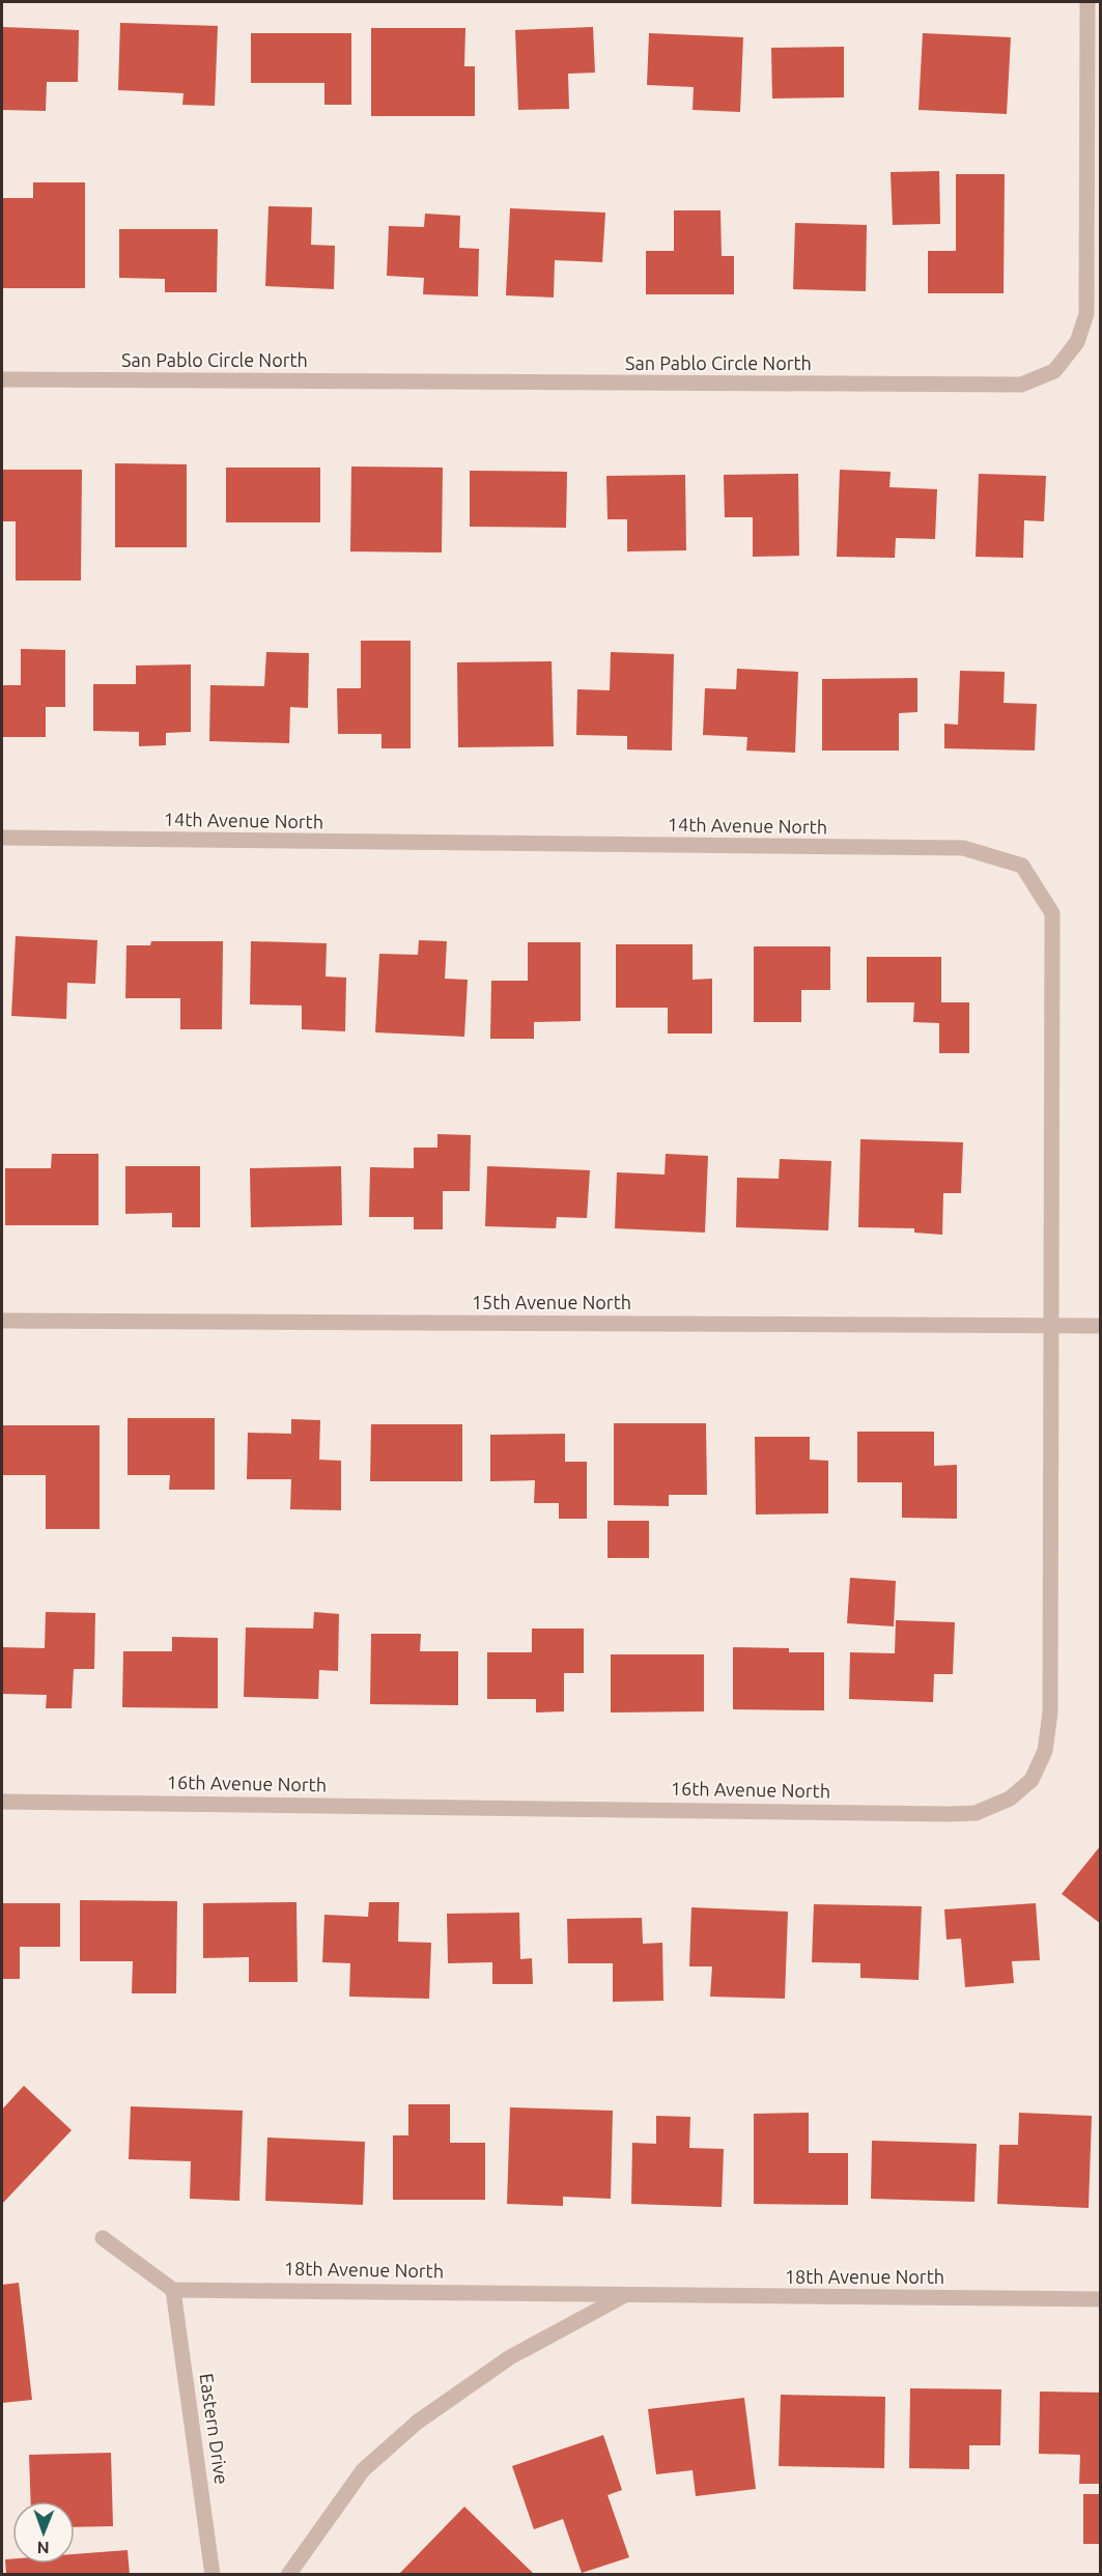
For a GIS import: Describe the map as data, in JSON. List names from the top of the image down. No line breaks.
{"streets":{"street":["San Pablo Circle North","14th Avenue North","15th Avenue North","16th Avenue North","18th Avenue North","Eastern Drive"]},"crossings":[["14th Avenue North","15th Avenue North"],["14th Avenue North","16th Avenue North"],["15th Avenue North","16th Avenue North"],["18th Avenue North","Eastern Drive"]],"north":"bottom"}
